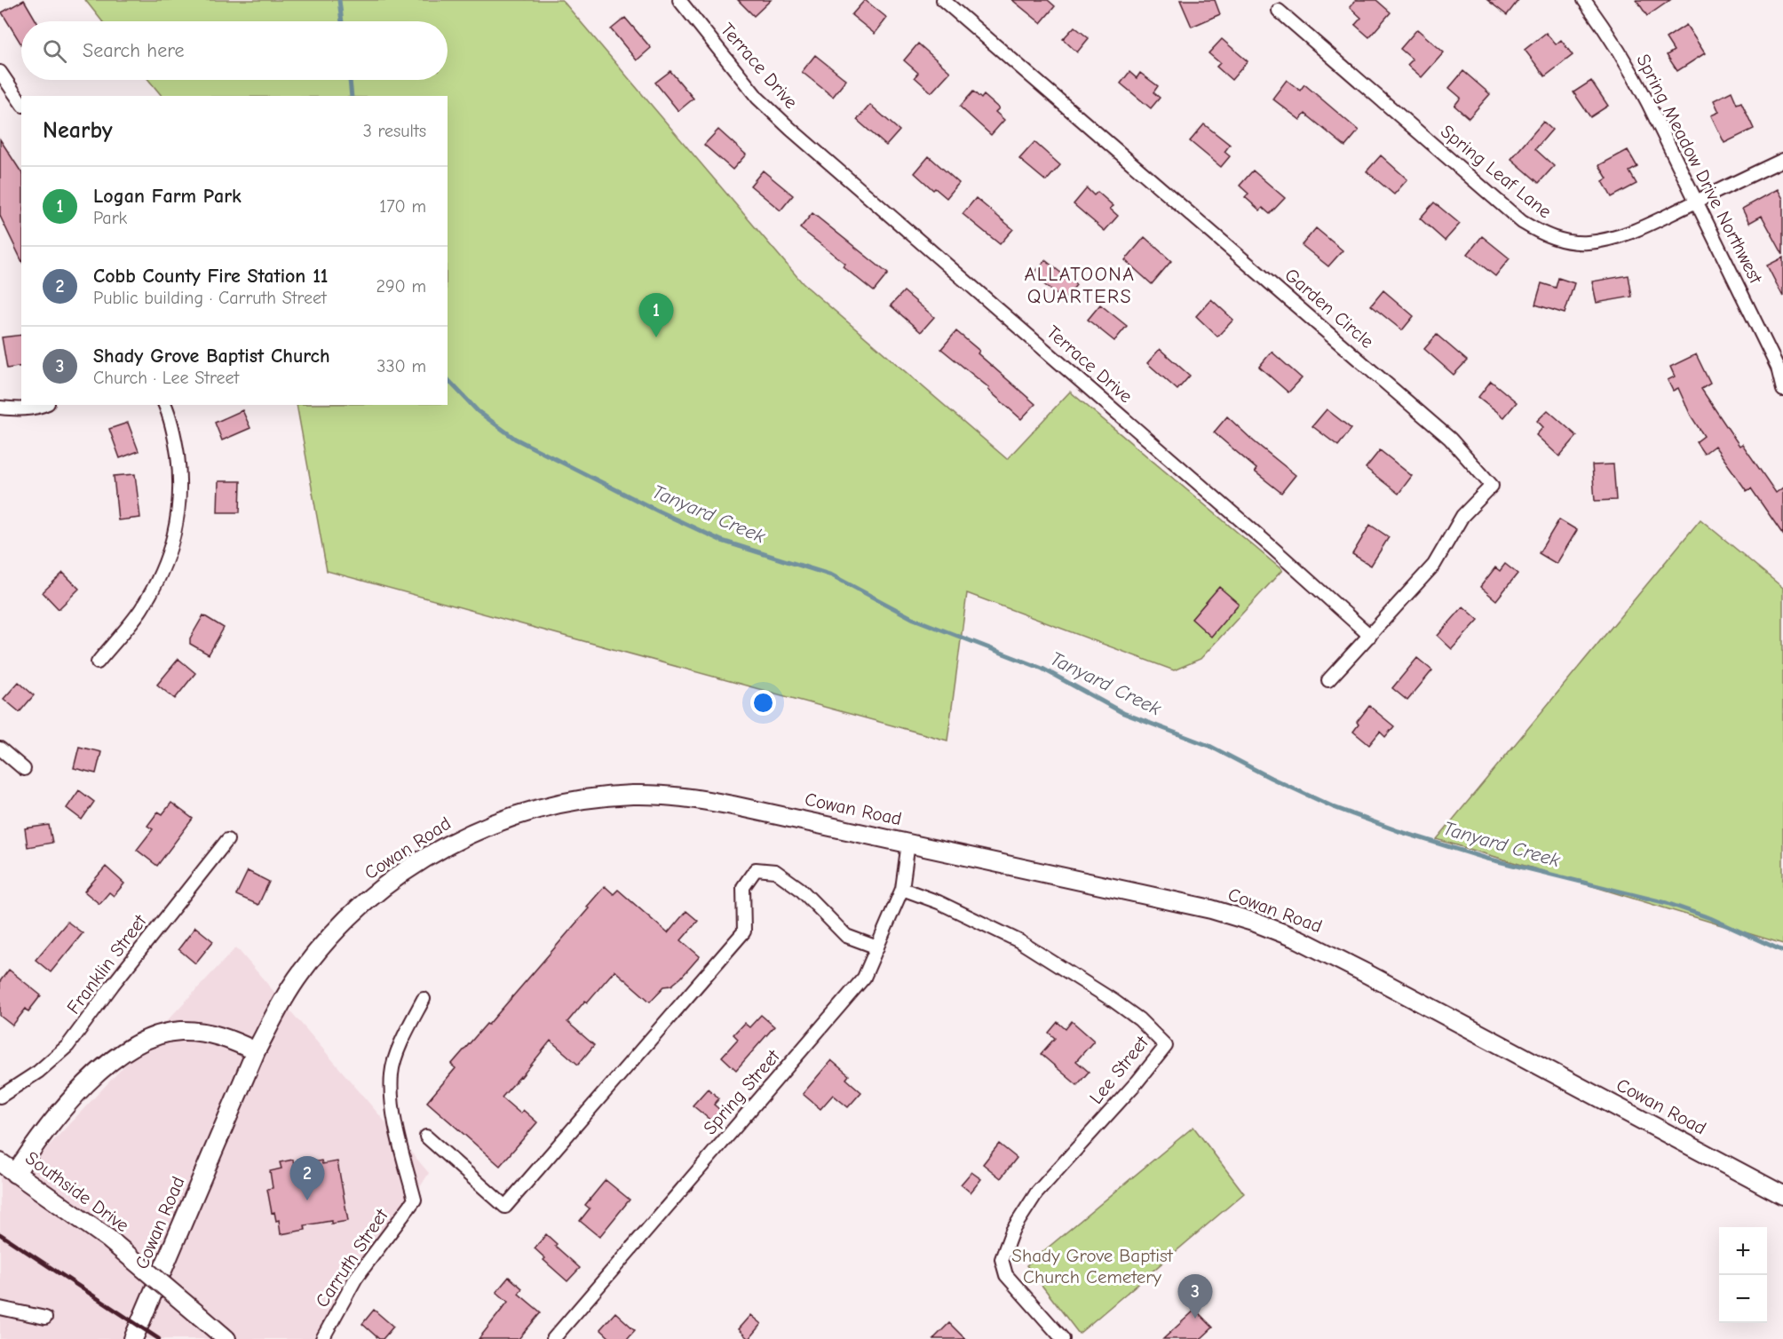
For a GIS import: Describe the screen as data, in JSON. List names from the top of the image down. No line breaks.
{"streets":{"main road":["Cowan Road","Southside Drive"],"street":["Terrace Drive","Spring Meadow Drive Northwest","Spring Leaf Lane","Garden Circle","Franklin Street","Lee Street","Spring Street","Carruth Street"]},"crossings":[["Terrace Drive","Garden Circle"],["Spring Meadow Drive Northwest","Spring Leaf Lane"],["Cowan Road","Spring Street"],["Lee Street","Spring Street"]],"districts":["ALLATOONA QUARTERS"],"water":["Tanyard Creek"],"parks":["Shady Grove Baptist Church Cemetery"],"page":{"search":"Search here","heading":["Nearby","3 results"],"list":[{"mark":"1","name":"Logan Farm Park","note":"Park","value":"170 m"},{"mark":"2","name":"Cobb County Fire Station 11","note":"Public building · Carruth Street","value":"290 m"},{"mark":"3","name":"Shady Grove Baptist Church","note":"Church · Lee Street","value":"330 m"}],"pins":["1","2","3"],"map_buttons":["+","−"]}}
